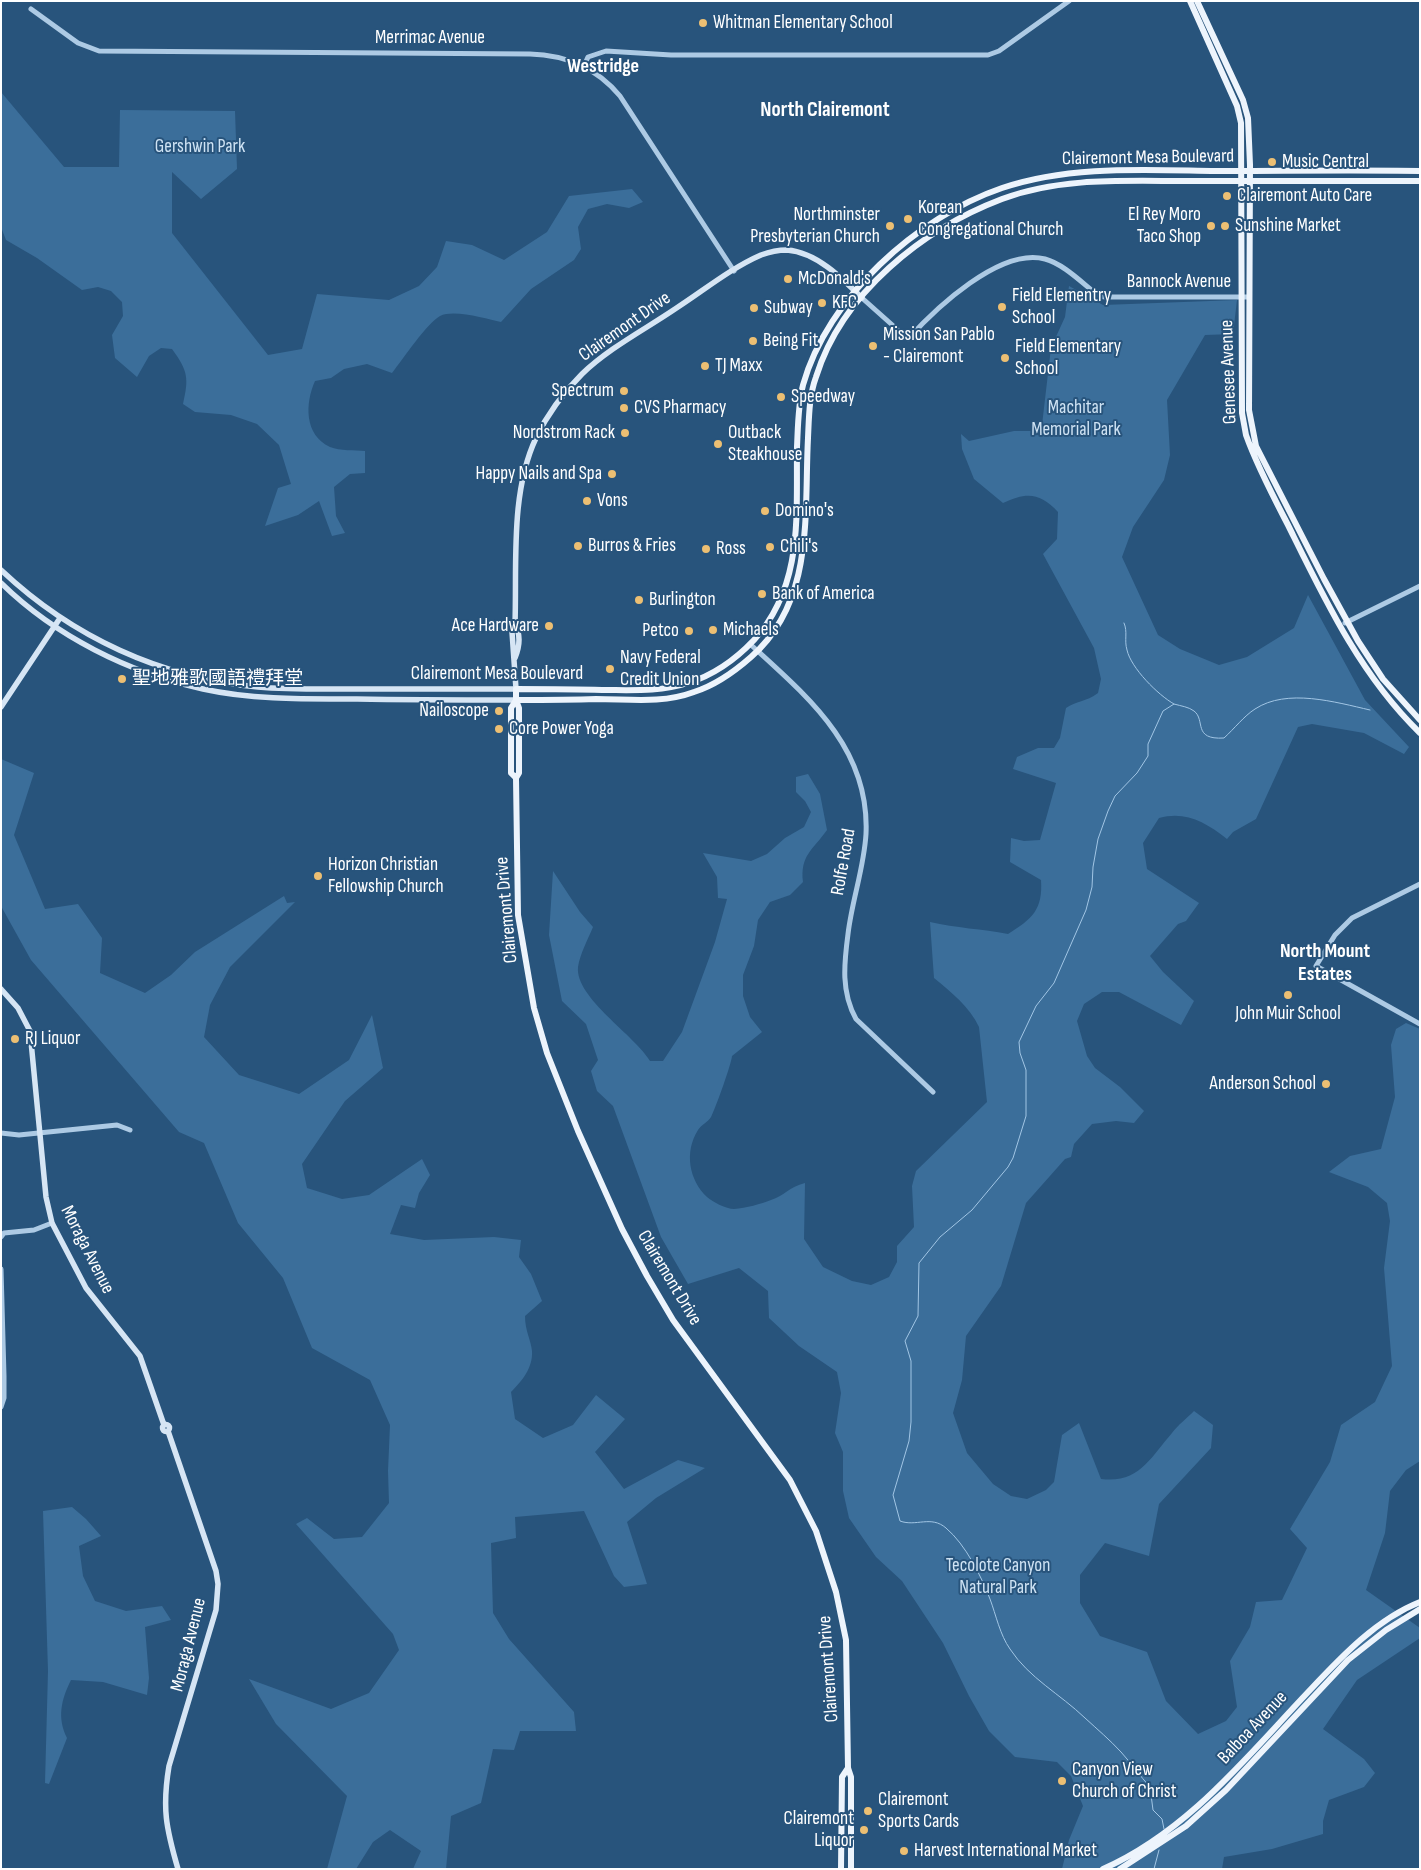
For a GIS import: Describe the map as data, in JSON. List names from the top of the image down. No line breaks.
{"streets":{"main road":["Clairemont Mesa Boulevard","Clairemont Drive","Genesee Avenue","Moraga Avenue","Balboa Avenue"],"street":["Merrimac Avenue","Bannock Avenue","Rolfe Road"]},"crossings":[["Merrimac Avenue","Clairemont Drive"],["Clairemont Mesa Boulevard","Bannock Avenue"],["Clairemont Mesa Boulevard","Clairemont Drive"],["Clairemont Mesa Boulevard","Genesee Avenue"],["Clairemont Mesa Boulevard","Rolfe Road"],["Bannock Avenue","Clairemont Drive"],["Bannock Avenue","Genesee Avenue"]],"districts":["Westridge","North Clairemont","North Mount Estates"],"parks":["Gershwin Park","Machitar Memorial Park","Tecolote Canyon Natural Park"],"places":["Whitman Elementary School","Music Central","Clairemont Auto Care","Korean Congregational Church","Northminster Presbyterian Church","El Rey Moro Taco Shop","Sunshine Market","McDonald's","KFC","Field Elementry School","Subway","Being Fit","Mission San Pablo - Clairemont","Field Elementary School","TJ Maxx","Spectrum","Speedway","CVS Pharmacy","Nordstrom Rack","Outback Steakhouse","Happy Nails and Spa","Vons","Domino's","Burros & Fries","Chili's","Ross","Bank of America","Burlington","Ace Hardware","Michaels","Petco","Navy Federal Credit Union","聖地雅歌國語禮拜堂","Nailoscope","Core Power Yoga","Horizon Christian Fellowship Church","John Muir School","RJ Liquor","Anderson School","Canyon View Church of Christ","Clairemont Sports Cards","Clairemont Liquor","Harvest International Market"]}
